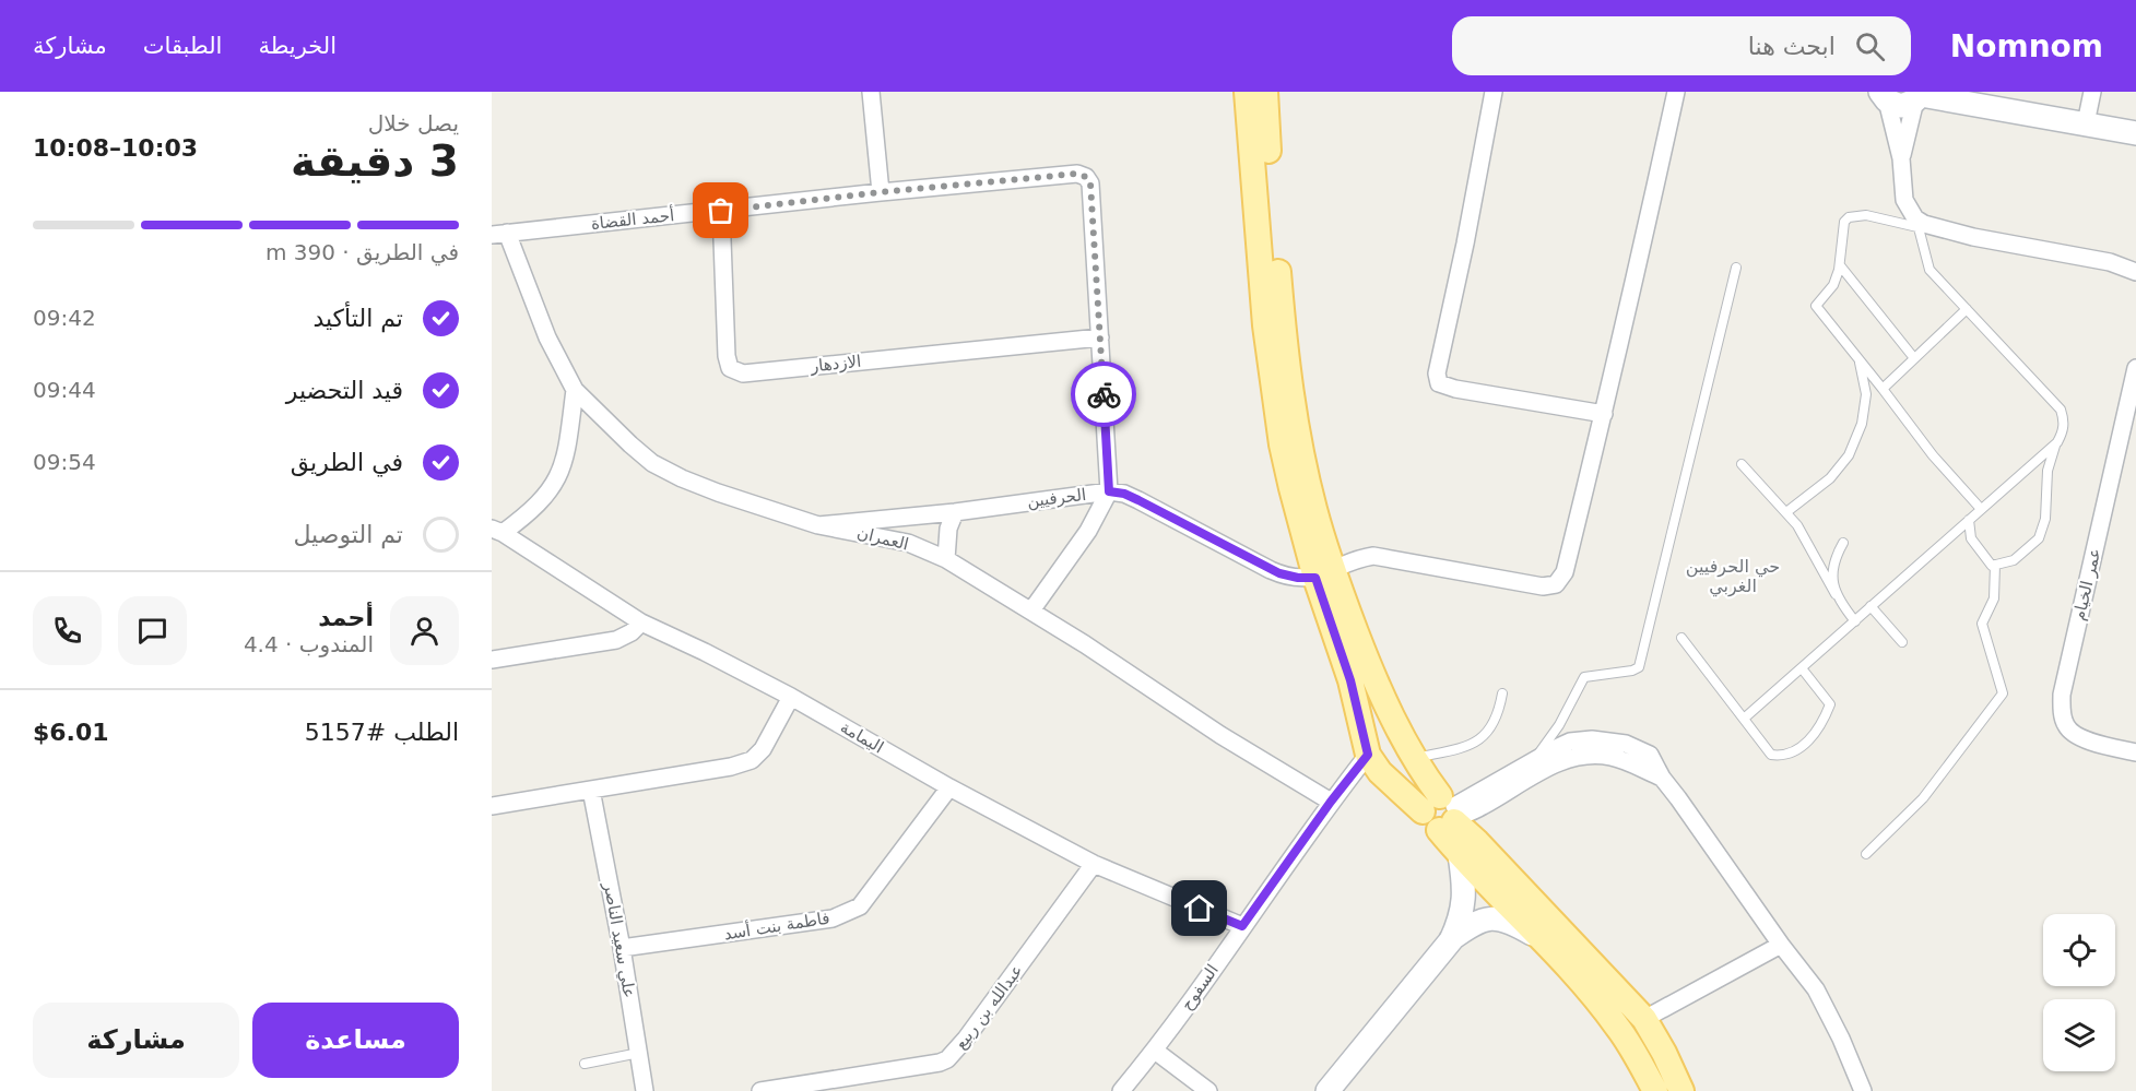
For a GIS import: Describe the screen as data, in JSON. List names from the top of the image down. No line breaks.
{"streets":{"street":["أحمد القضاة","الازدهار","الحرفيين","العمران","عمر الخيام","اليمامة","فاطمة بنت أسد","علي سعيد الناصر","السفوح","عبدالله بن ربيع"]},"crossings":[["أحمد القضاة","الازدهار"],["أحمد القضاة","العمران"],["الحرفيين","العمران"],["العمران","السفوح"],["اليمامة","فاطمة بنت أسد"],["اليمامة","السفوح"],["اليمامة","عبدالله بن ربيع"],["فاطمة بنت أسد","علي سعيد الناصر"]],"districts":["حي الحرفيين الغربي"],"page":{"header":"Nomnom","search":"ابحث هنا","nav":["الخريطة","الطبقات","مشاركة"],"heading":["3 دقيقة","يصل خلال","10:03–10:08"],"panel":["أحمد","المندوب · 4.4","الطلب #5157","$6.01"],"bar":"في الطريق · 390 m","list":[["تم التأكيد","09:42"],["قيد التحضير","09:44"],["في الطريق","09:54"],"تم التوصيل"],"buttons":["مساعدة","مشاركة"]}}
